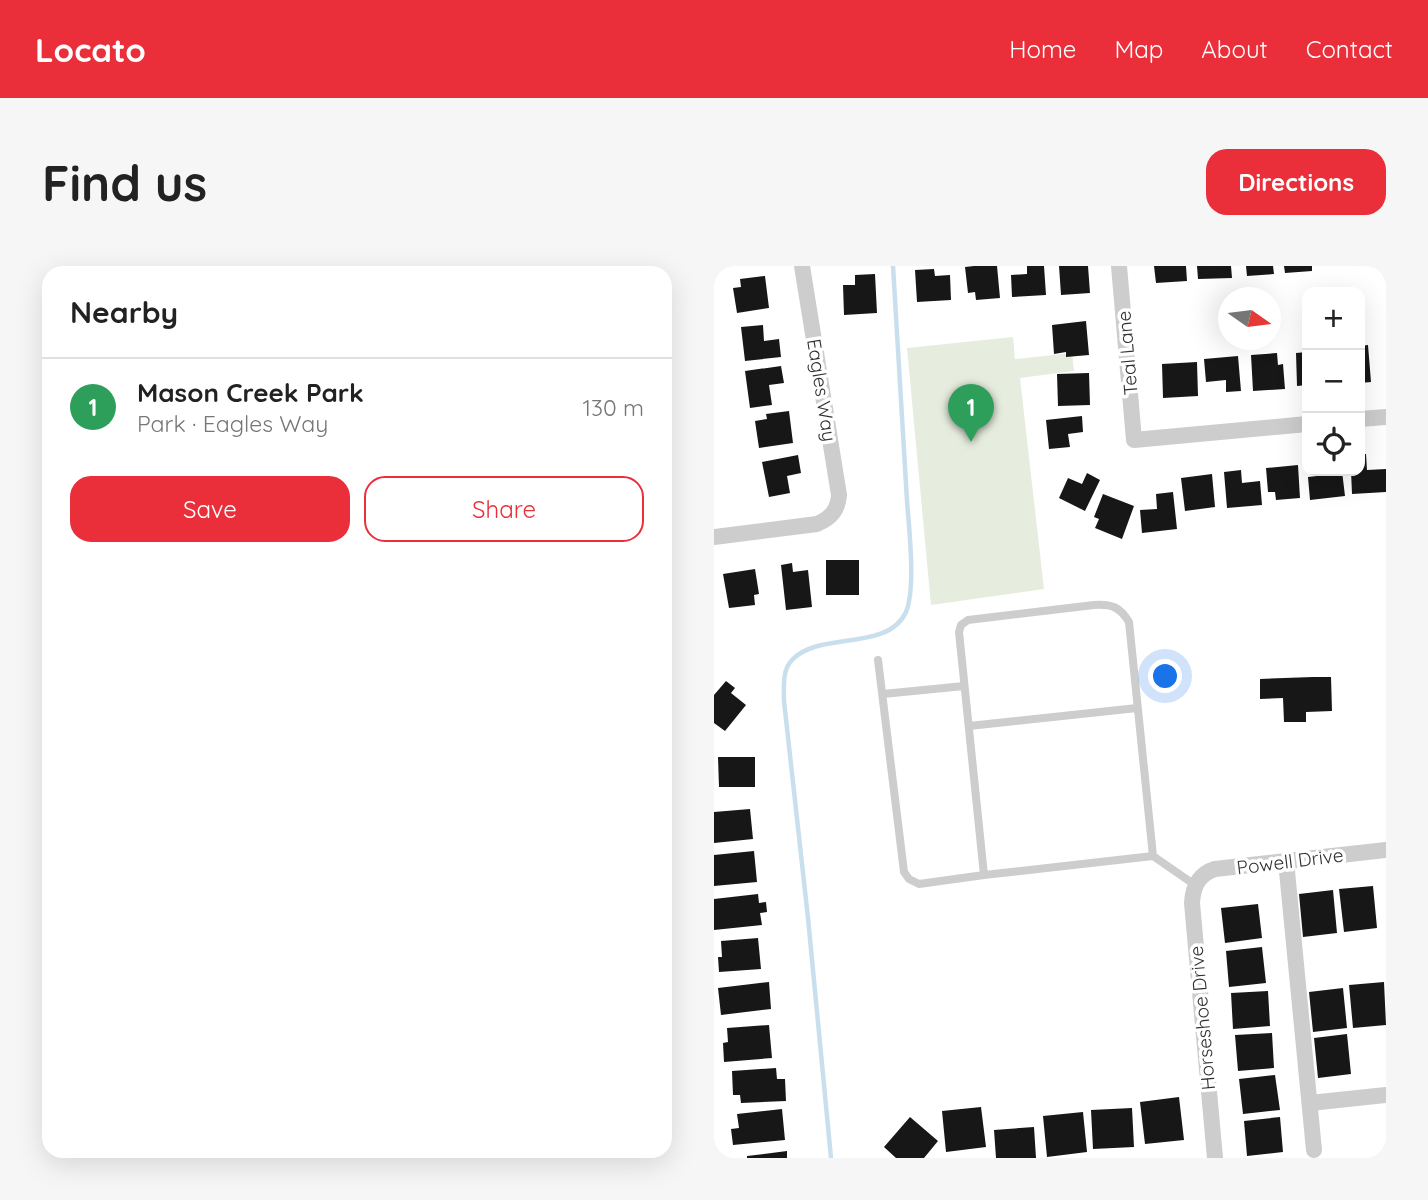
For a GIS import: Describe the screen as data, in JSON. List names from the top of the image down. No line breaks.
{"streets":{"street":["Teal Lane","Eagles Way","Powell Drive","Horseshoe Drive"]},"crossings":[["Powell Drive","Horseshoe Drive"]],"north":"right","page":{"header":"Locato","nav":["Home","Map","About","Contact"],"buttons":["Directions",["Save","Share"]],"title":"Find us","heading":"Nearby","map_buttons":["+","−"],"list":[{"mark":"1","name":"Mason Creek Park","note":"Park · Eagles Way","value":"130 m"}],"pins":"1"}}
